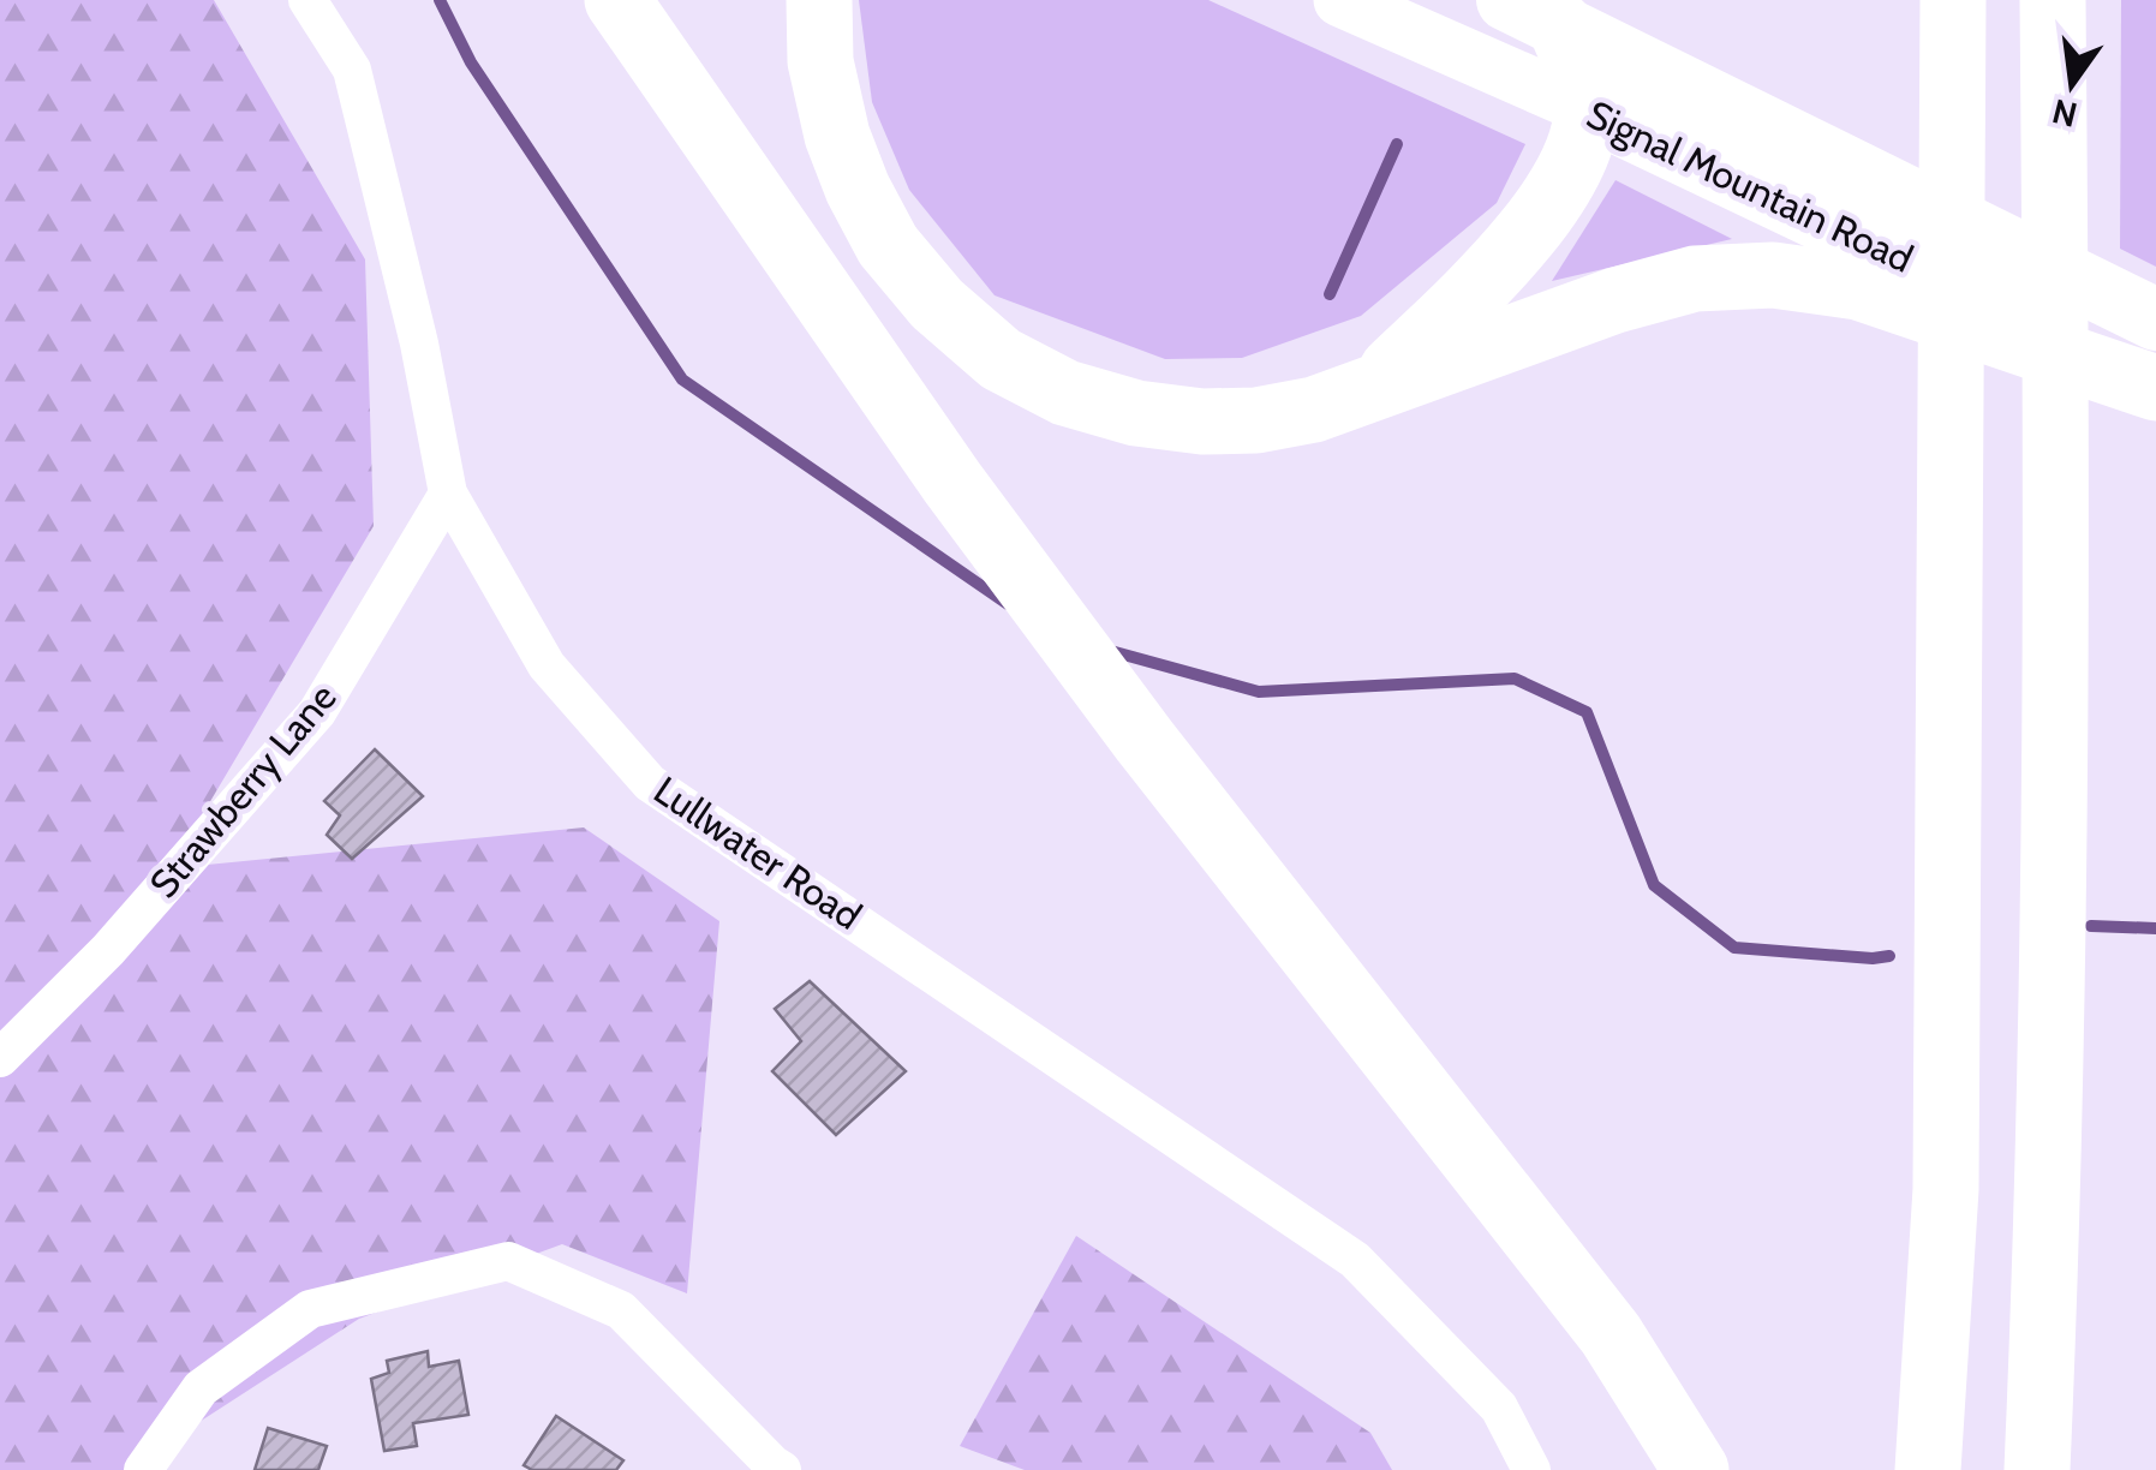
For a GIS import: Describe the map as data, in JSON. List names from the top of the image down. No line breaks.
{"streets":{"main road":["Signal Mountain Road"],"street":["Strawberry Lane","Lullwater Road"]},"crossings":[["Strawberry Lane","Lullwater Road"]],"north":"bottom"}
